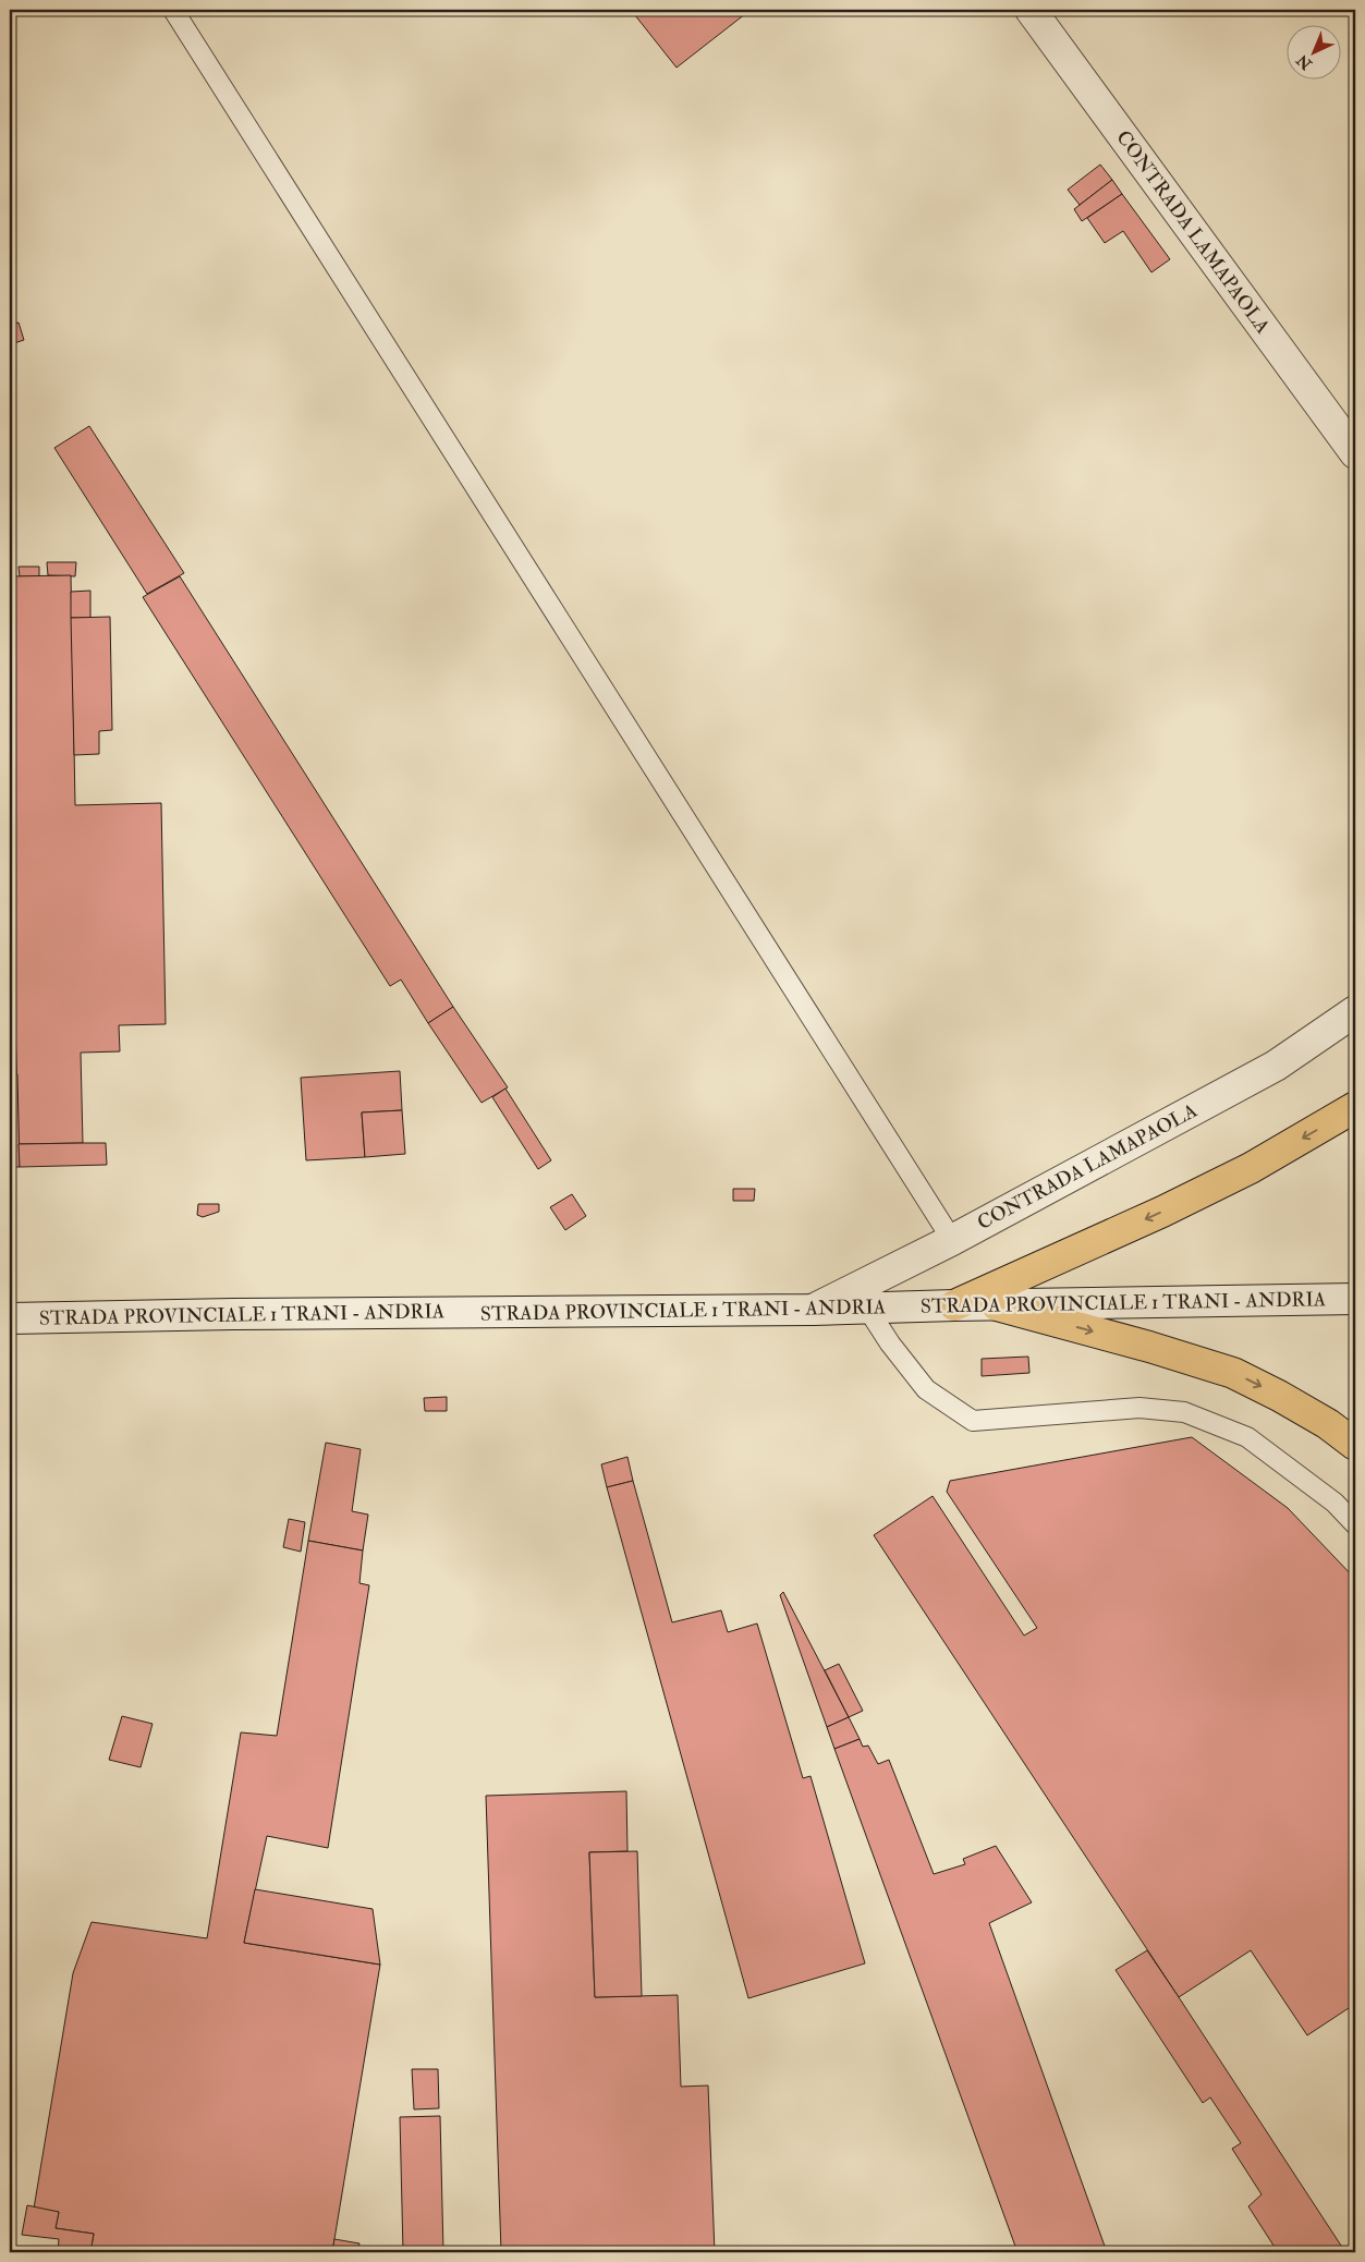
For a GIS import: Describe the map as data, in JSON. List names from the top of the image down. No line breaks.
{"streets":{"main road":["CONTRADA LAMAPAOLA","STRADA PROVINCIALE 1 TRANI - ANDRIA"]},"crossings":[["CONTRADA LAMAPAOLA","STRADA PROVINCIALE 1 TRANI - ANDRIA"]],"north":"bottom left"}
